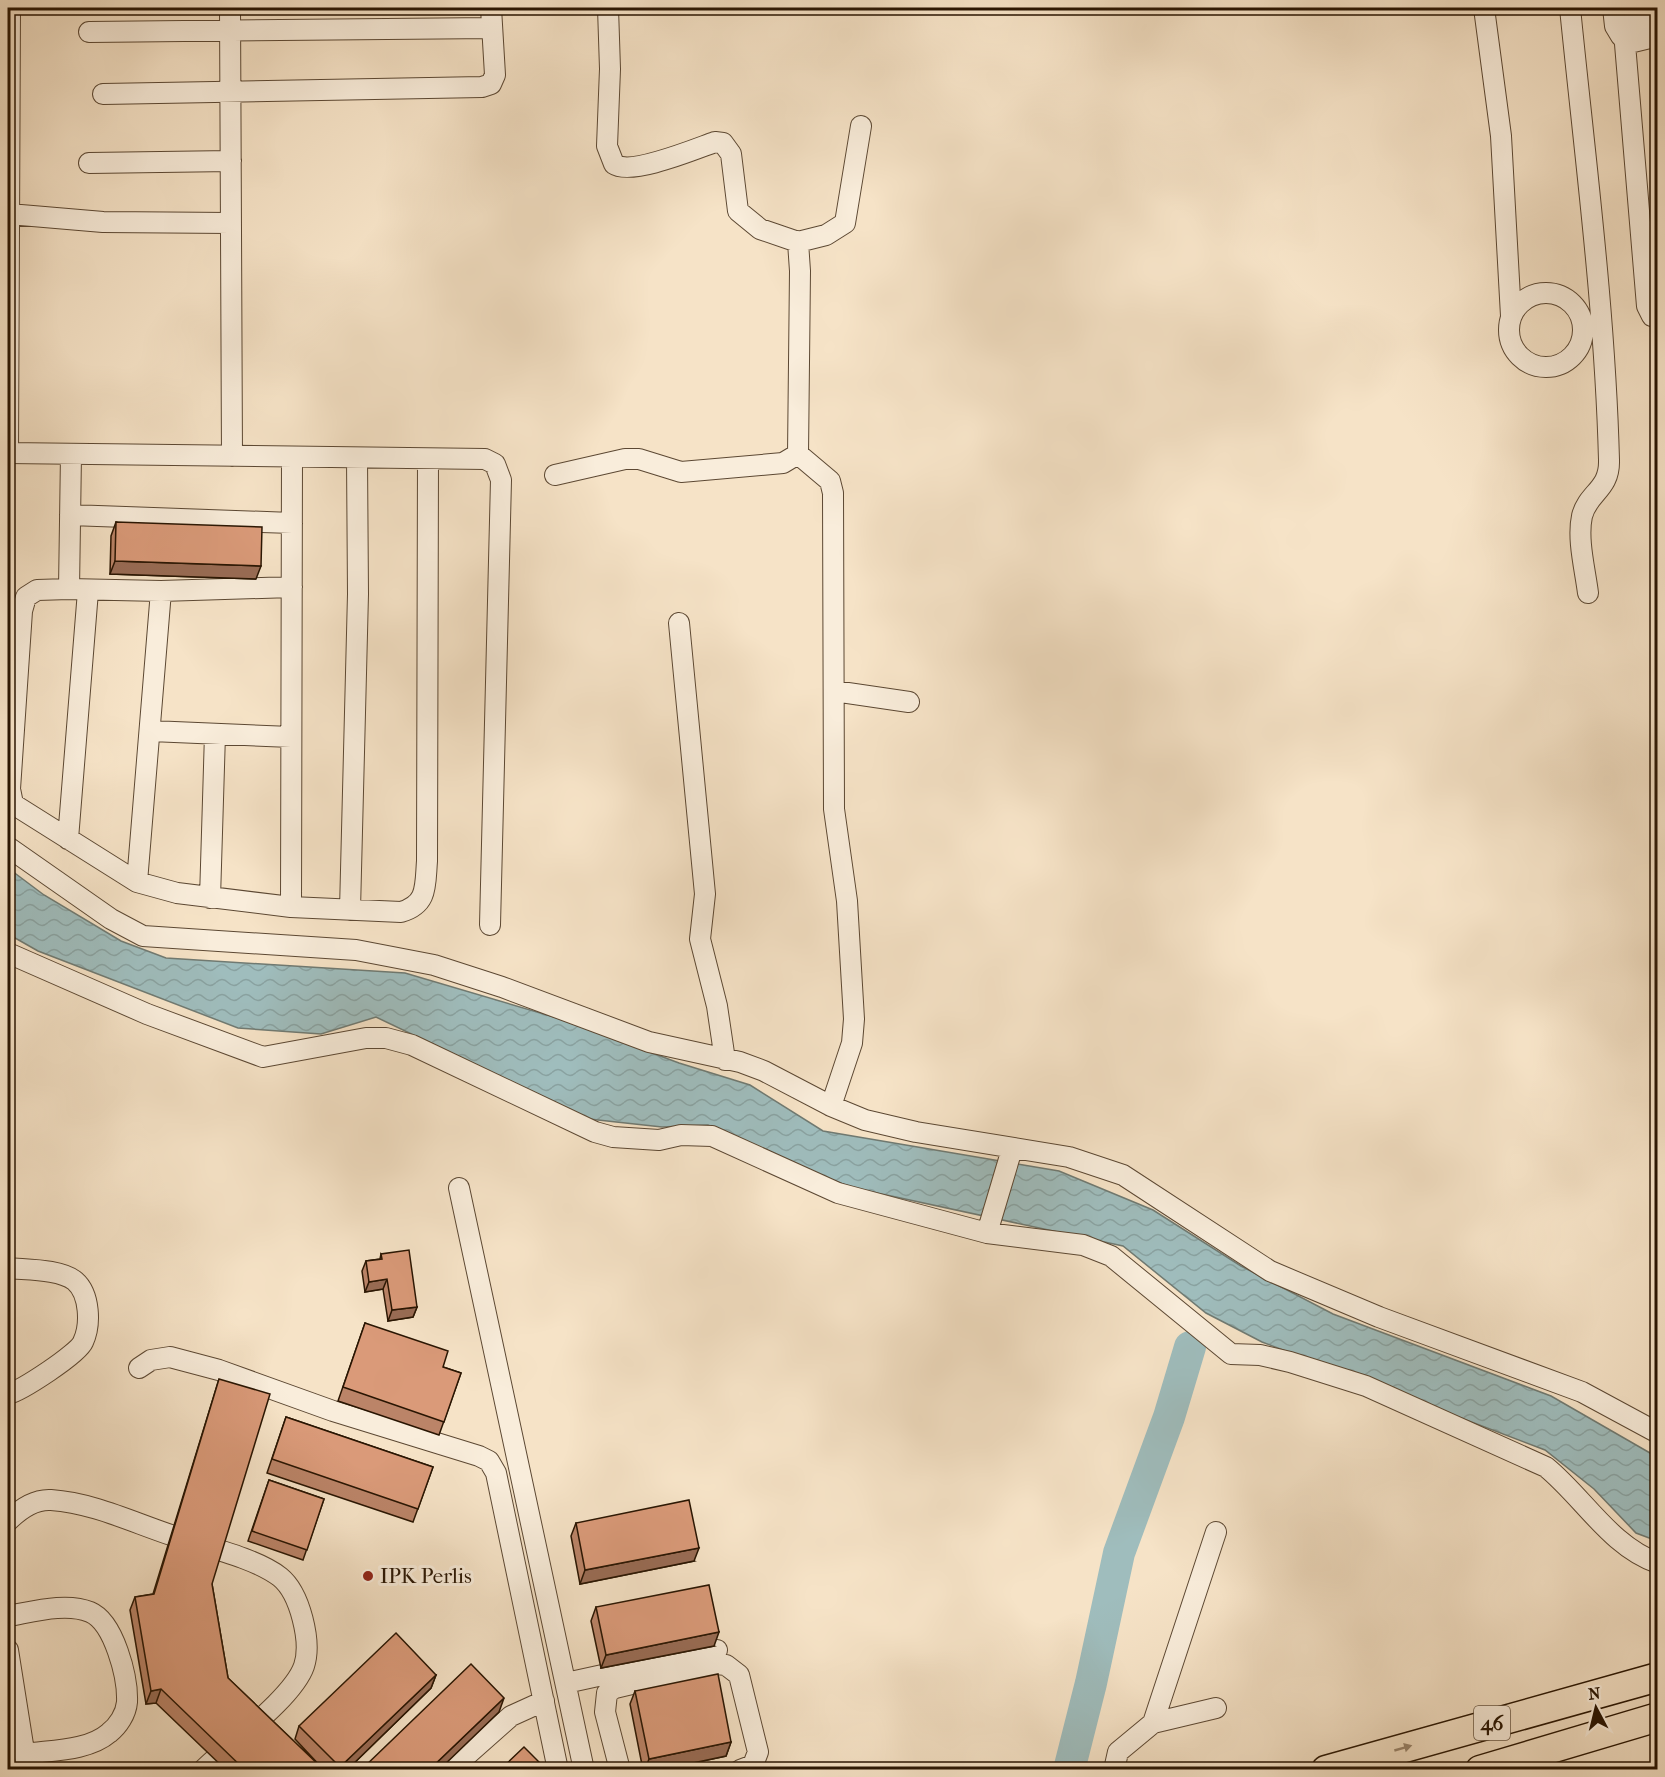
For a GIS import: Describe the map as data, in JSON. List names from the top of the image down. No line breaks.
{"streets":{"highway":["46"]},"places":["IPK Perlis"],"north":"top"}
